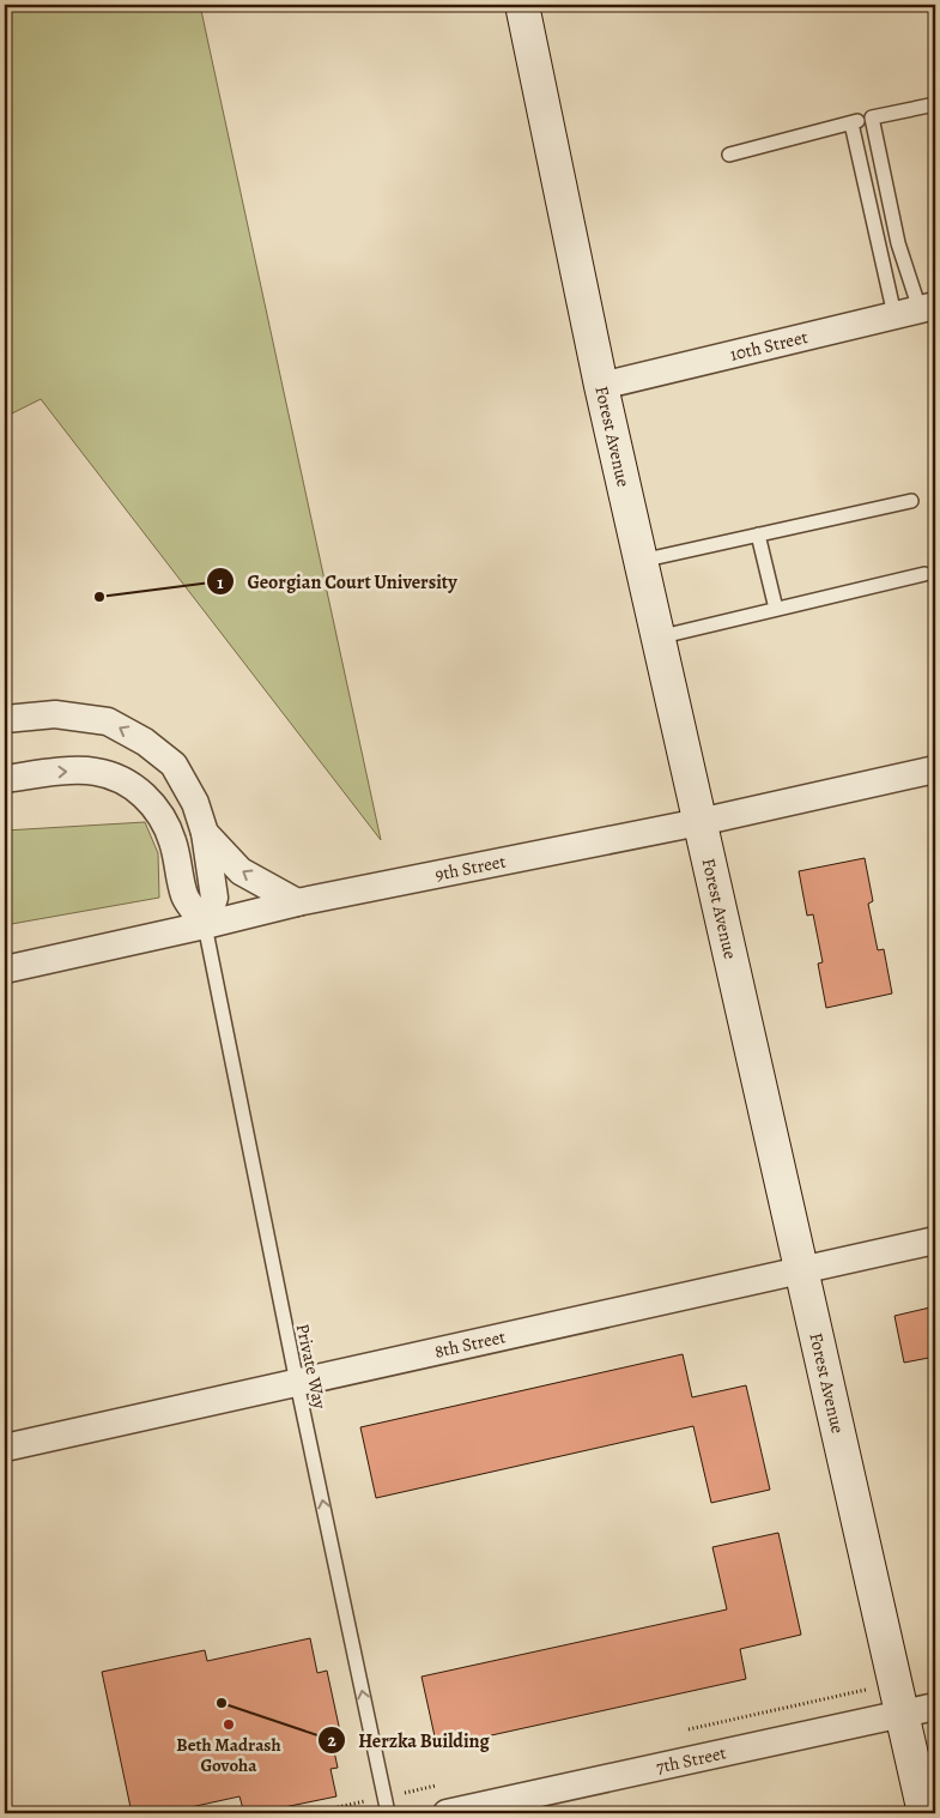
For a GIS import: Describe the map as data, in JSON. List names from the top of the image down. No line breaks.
{"streets":{"street":["10th Street","Forest Avenue","9th Street","8th Street","7th Street"],"lane":["Private Way"]},"crossings":[["10th Street","Forest Avenue"],["Forest Avenue","9th Street"],["Forest Avenue","8th Street"],["Forest Avenue","7th Street"],["9th Street","Private Way"],["8th Street","Private Way"]],"one_way":["Private Way"],"places":["Georgian Court University","Herzka Building","Beth Madrash Govoha"]}
